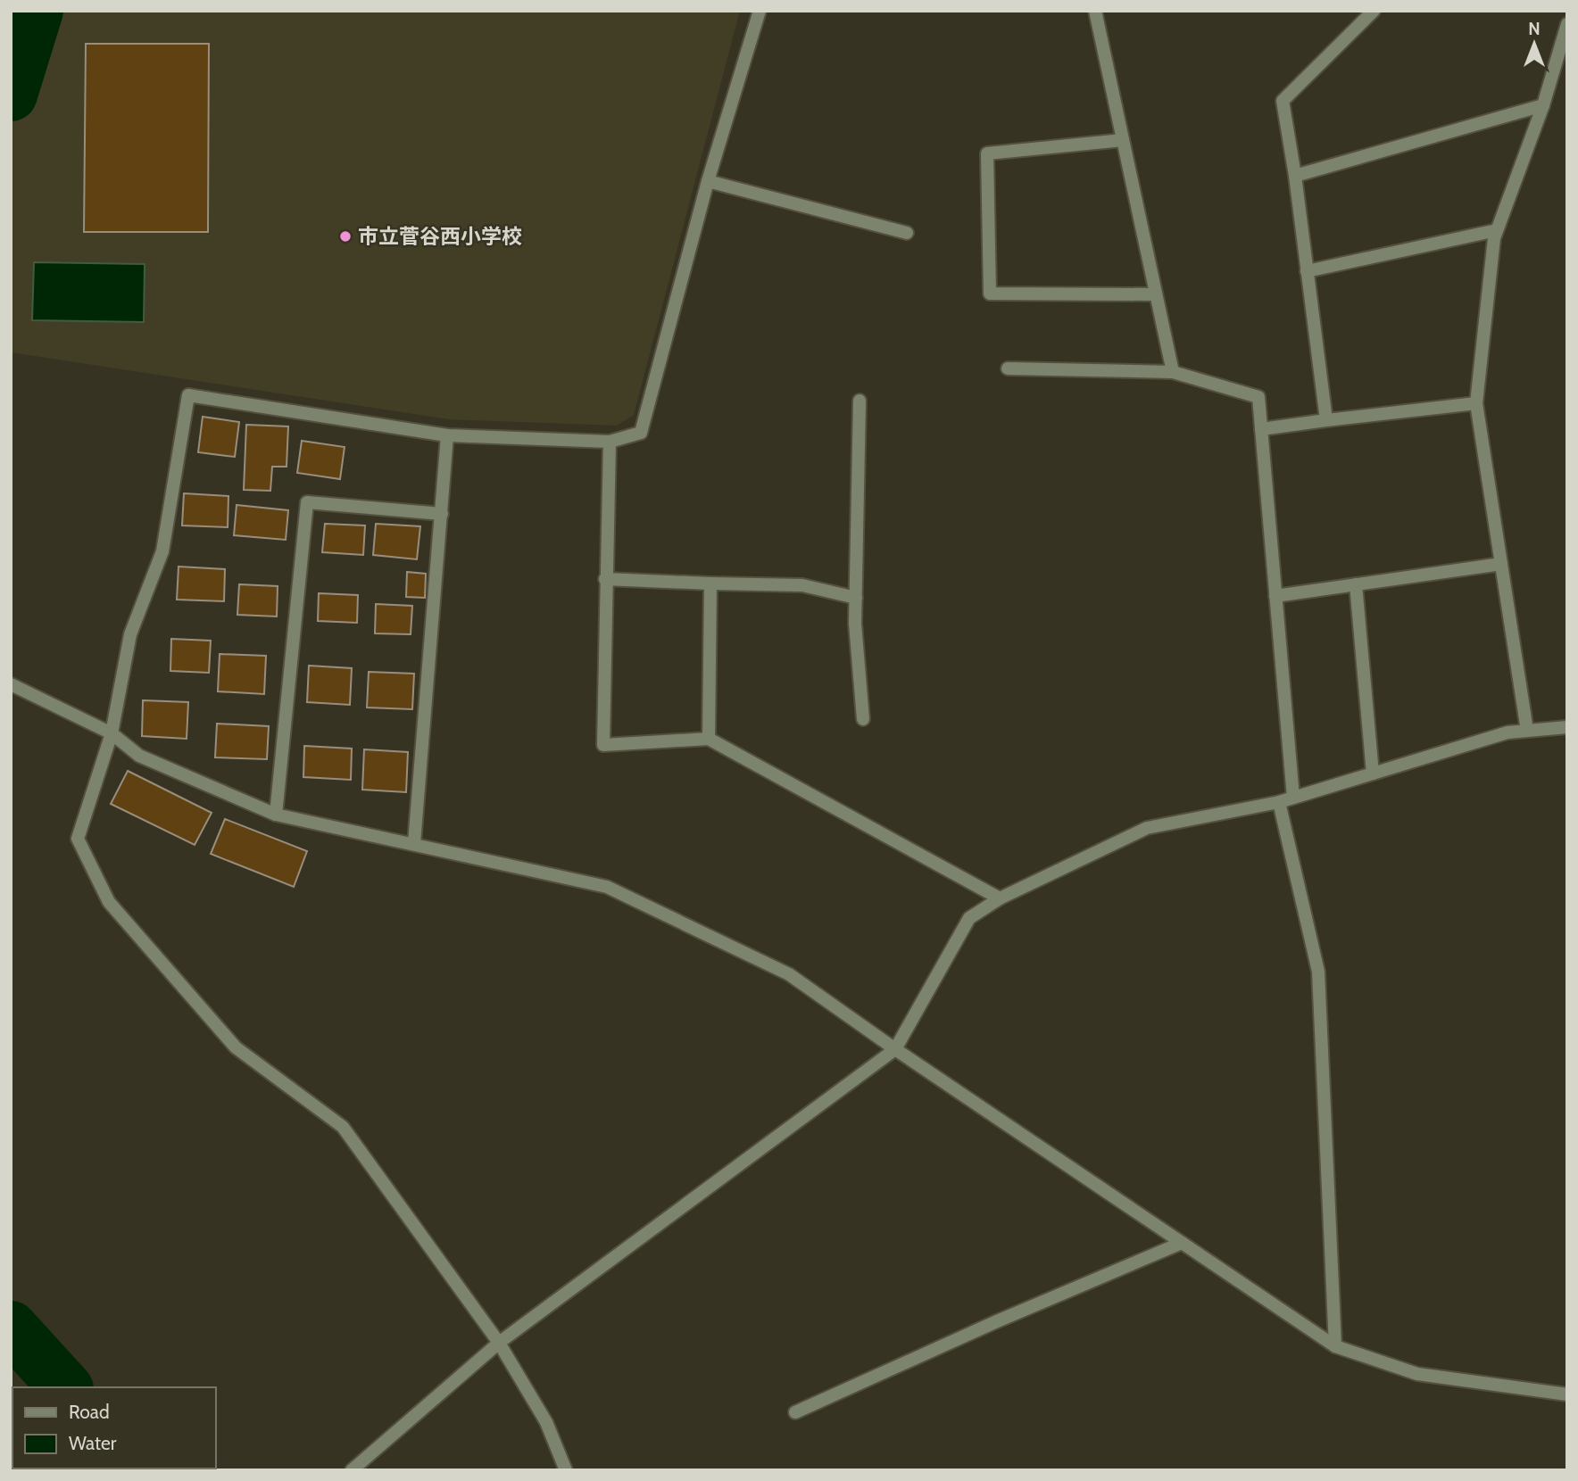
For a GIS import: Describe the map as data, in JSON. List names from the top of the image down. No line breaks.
{"places":["市立菅谷西小学校"],"legend":["Road","Water"],"north":"top"}
